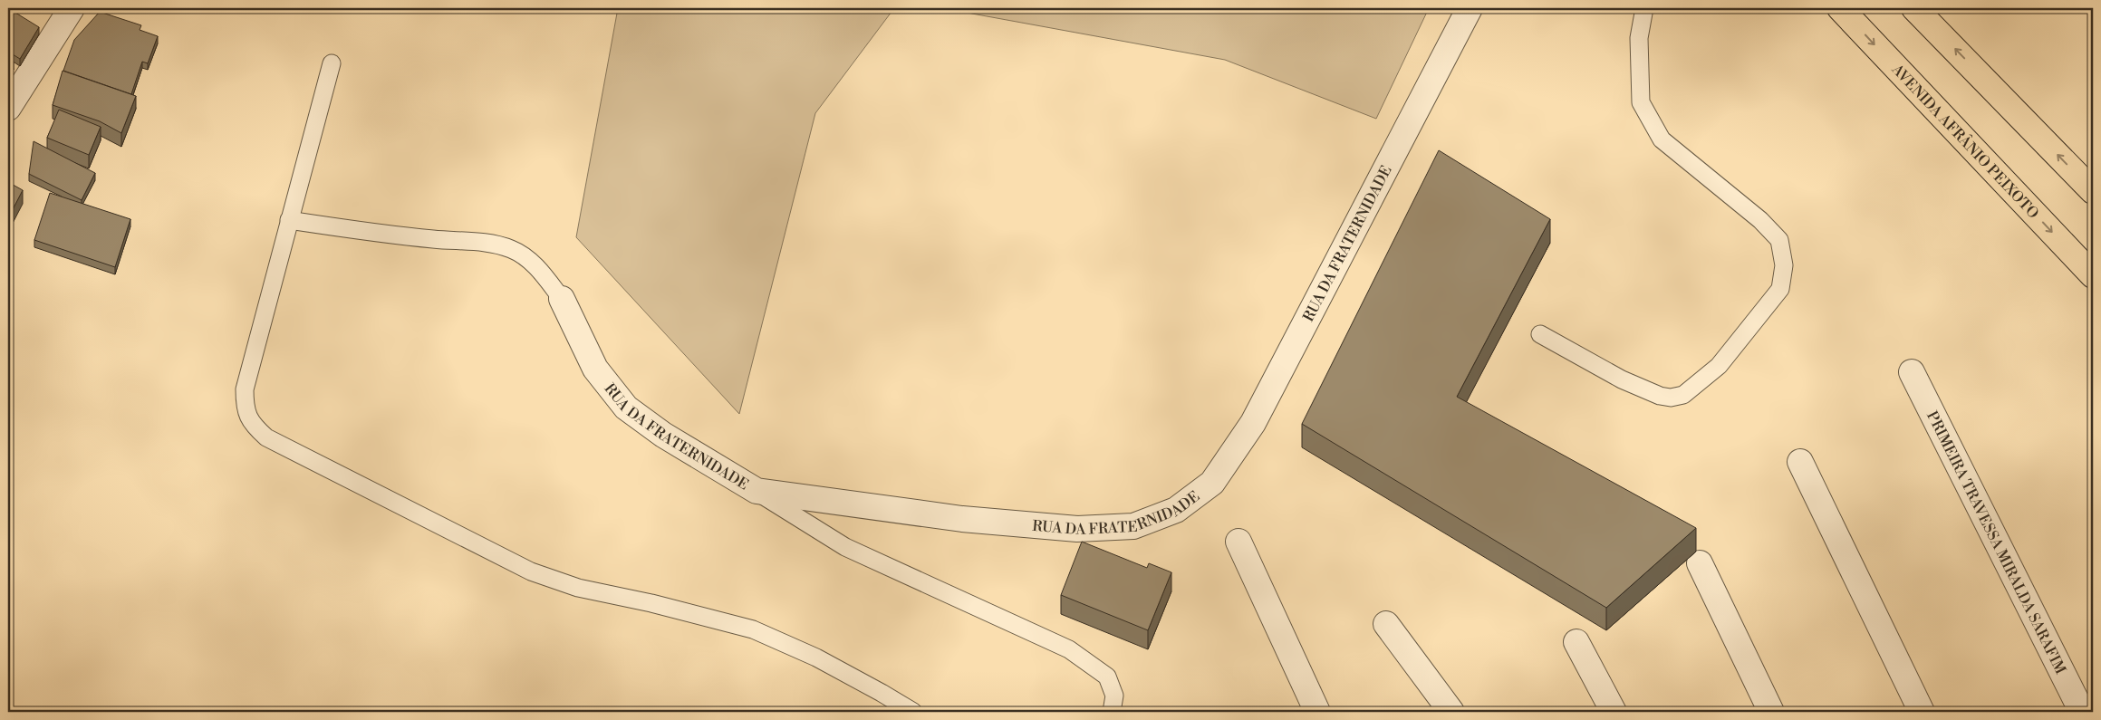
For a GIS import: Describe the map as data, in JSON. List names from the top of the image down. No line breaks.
{"streets":{"main road":["AVENIDA AFRÂNIO PEIXOTO"],"street":["RUA DA FRATERNIDADE","PRIMEIRA TRAVESSA MIRALDA SARAFIM"]}}
